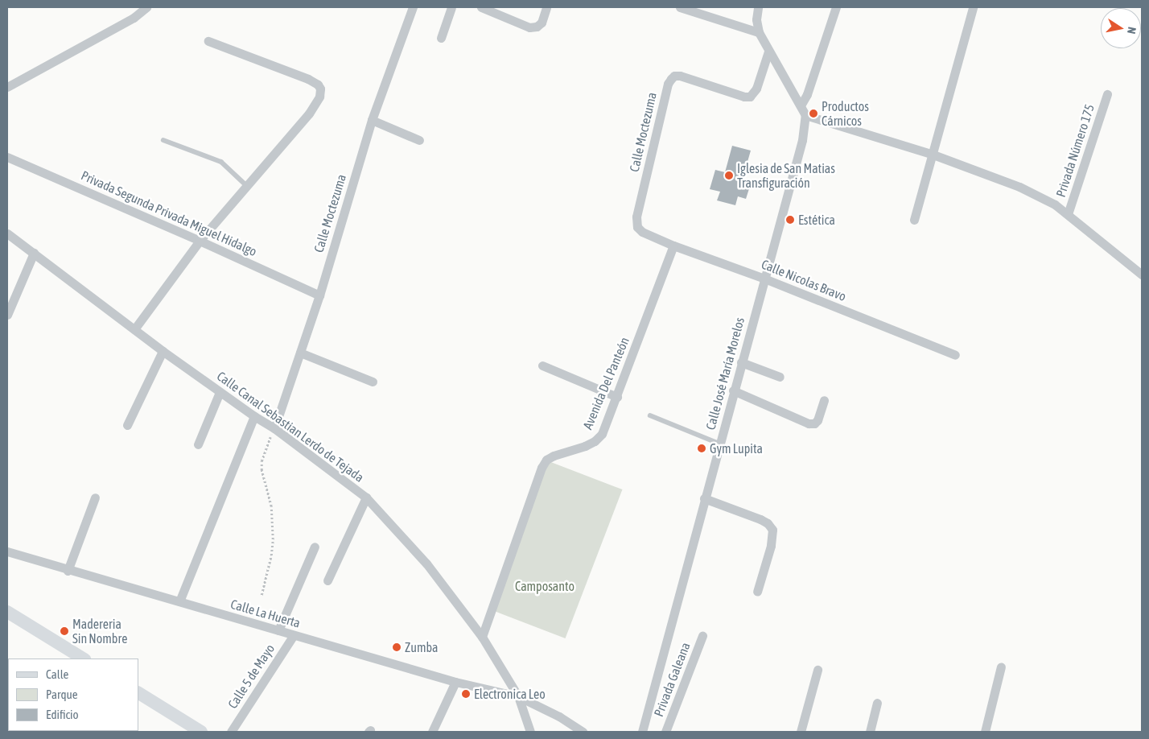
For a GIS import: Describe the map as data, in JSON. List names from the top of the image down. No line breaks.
{"streets":{"street":["Calle Moctezuma","Privada Número 175","Privada Segunda Privada Miguel Hidalgo","Calle Nicolas Bravo","Calle José María Morelos","Avenida Del Panteón","Calle Canal Sebastian Lerdo de Tejada","Calle La Huerta","Calle 5 de Mayo","Privada Galeana"]},"crossings":[["Calle Moctezuma","Privada Segunda Privada Miguel Hidalgo"],["Calle Moctezuma","Calle Nicolas Bravo"],["Calle Moctezuma","Calle Canal Sebastian Lerdo de Tejada"],["Calle Nicolas Bravo","Calle José María Morelos"],["Calle Nicolas Bravo","Avenida Del Panteón"],["Avenida Del Panteón","Calle Canal Sebastian Lerdo de Tejada"],["Calle Canal Sebastian Lerdo de Tejada","Calle La Huerta"],["Calle La Huerta","Calle 5 de Mayo"]],"parks":["Camposanto"],"places":["Productos Cárnicos","Iglesia de San Matias Transfiguración","Estética","Gym Lupita","Madereria Sin Nombre","Zumba","Electronica Leo"],"legend":["Calle","Parque","Edificio"],"north":"right"}
